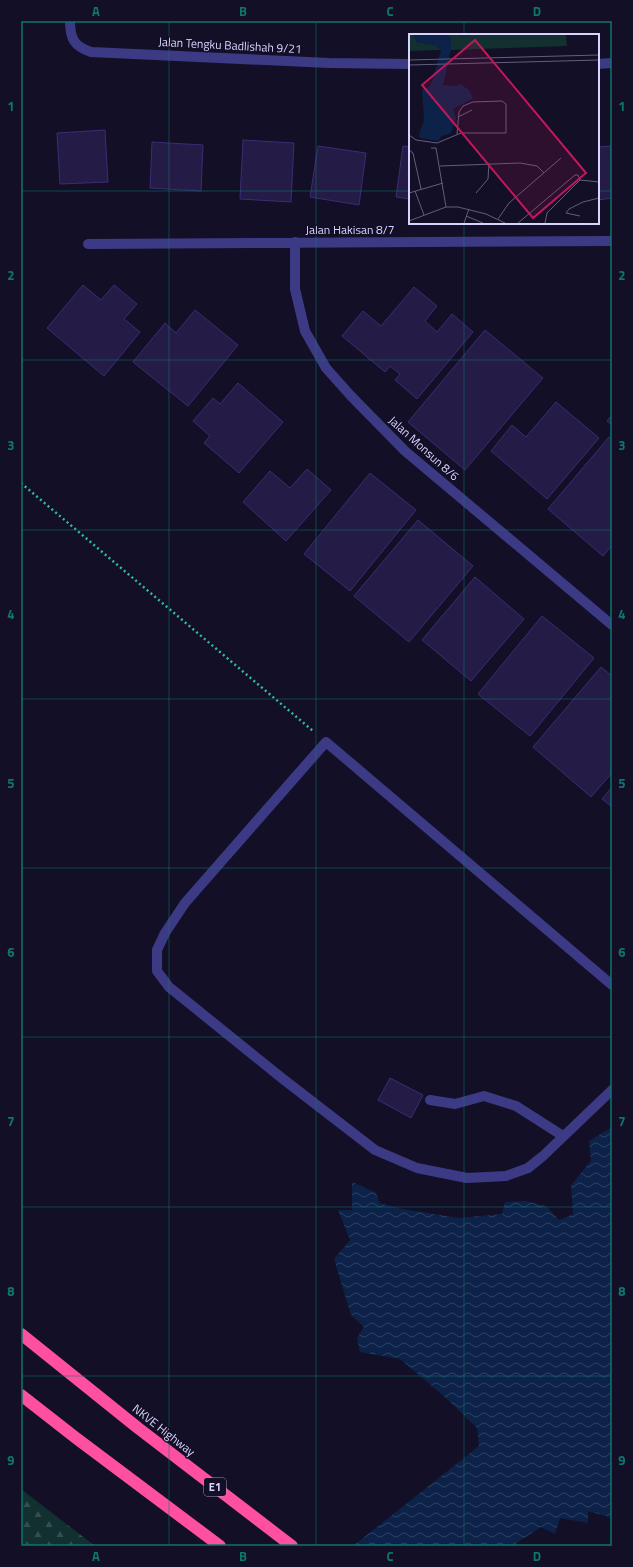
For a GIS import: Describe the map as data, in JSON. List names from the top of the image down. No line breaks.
{"streets":{"highway":["NKVE Highway","E1"],"street":["Jalan Tengku Badlishah 9/21","Jalan Hakisan 8/7","Jalan Monsun 8/6"]},"crossings":[["Jalan Hakisan 8/7","Jalan Monsun 8/6"]],"grid":{"columns":["A","B","C","D"],"rows":["1","2","3","4","5","6","7","8","9"]}}
